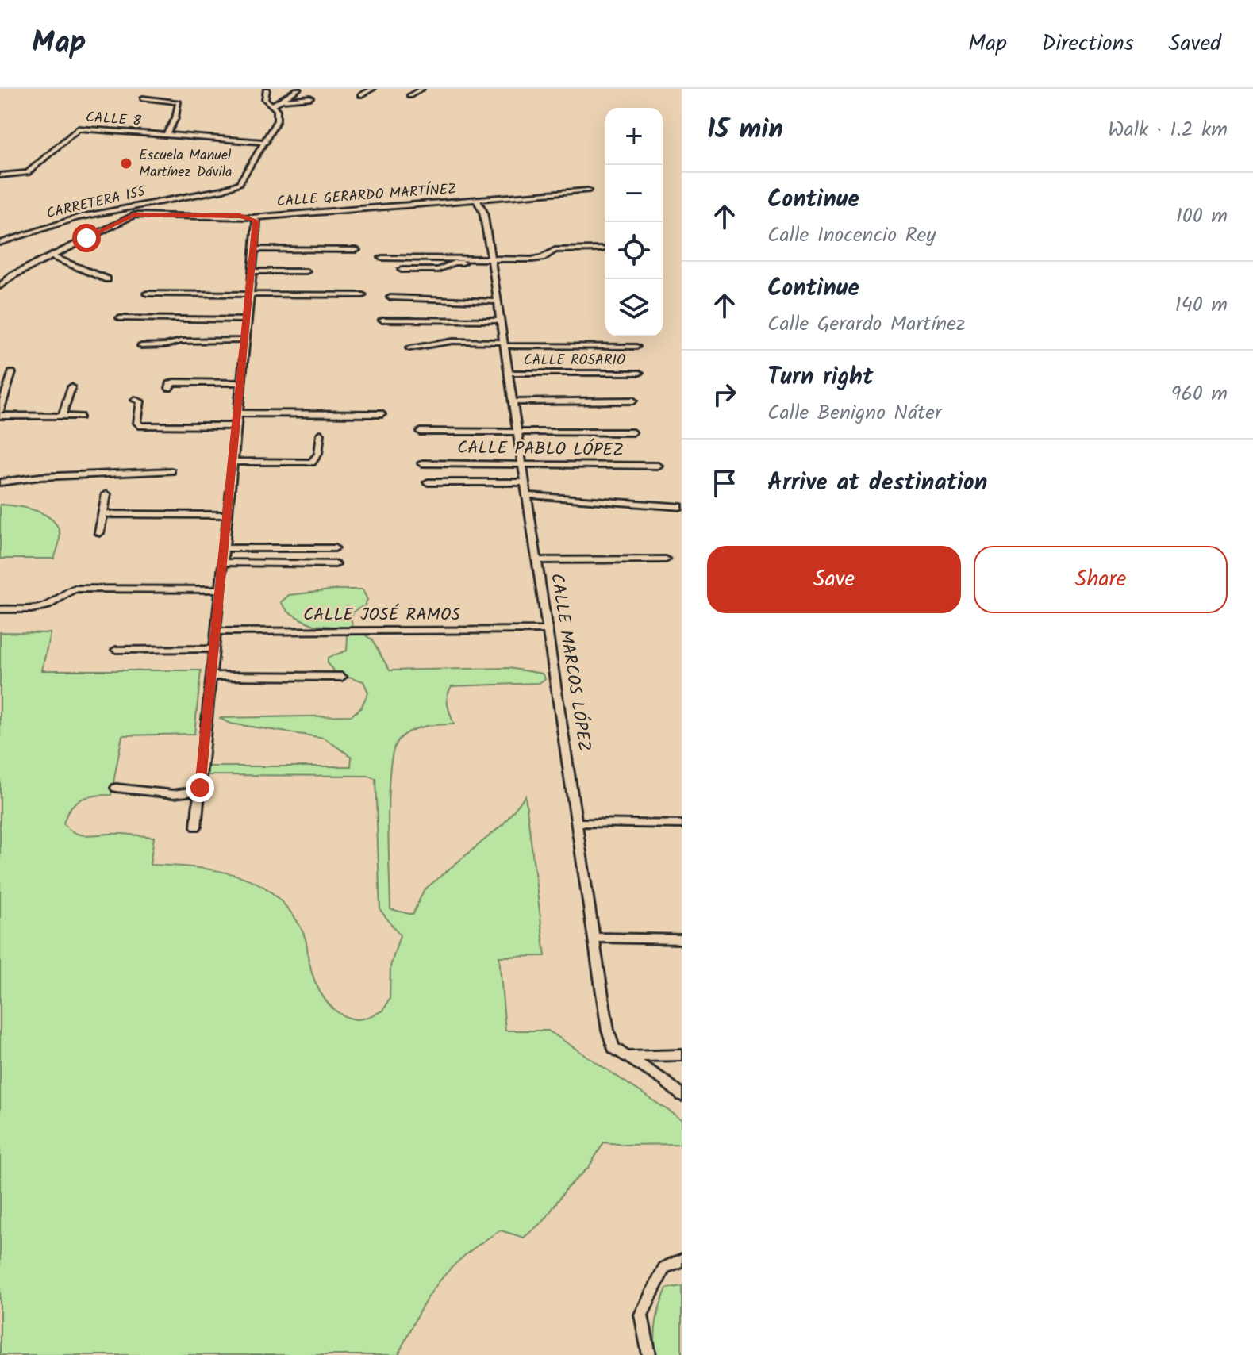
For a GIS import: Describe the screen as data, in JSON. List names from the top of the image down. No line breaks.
{"streets":{"street":["CALLE 8","CALLE GERARDO MARTÍNEZ","CARRETERA 155","CALLE ROSARIO","CALLE PABLO LÓPEZ","CALLE JOSÉ RAMOS","CALLE MARCOS LÓPEZ"]},"crossings":[["CALLE 8","CARRETERA 155"],["CALLE GERARDO MARTÍNEZ","CALLE MARCOS LÓPEZ"],["CALLE ROSARIO","CALLE MARCOS LÓPEZ"],["CALLE PABLO LÓPEZ","CALLE MARCOS LÓPEZ"],["CALLE JOSÉ RAMOS","CALLE MARCOS LÓPEZ"]],"places":["Escuela Manuel Martínez Dávila"],"page":{"header":"Map","nav":["Map","Directions","Saved"],"heading":["15 min","Walk · 1.2 km"],"map_buttons":["+","−"],"list":[["Continue","Calle Inocencio Rey","100 m"],["Continue","Calle Gerardo Martínez","140 m"],["Turn right","Calle Benigno Náter","960 m"],"Arrive at destination"],"buttons":["Save","Share"]}}
